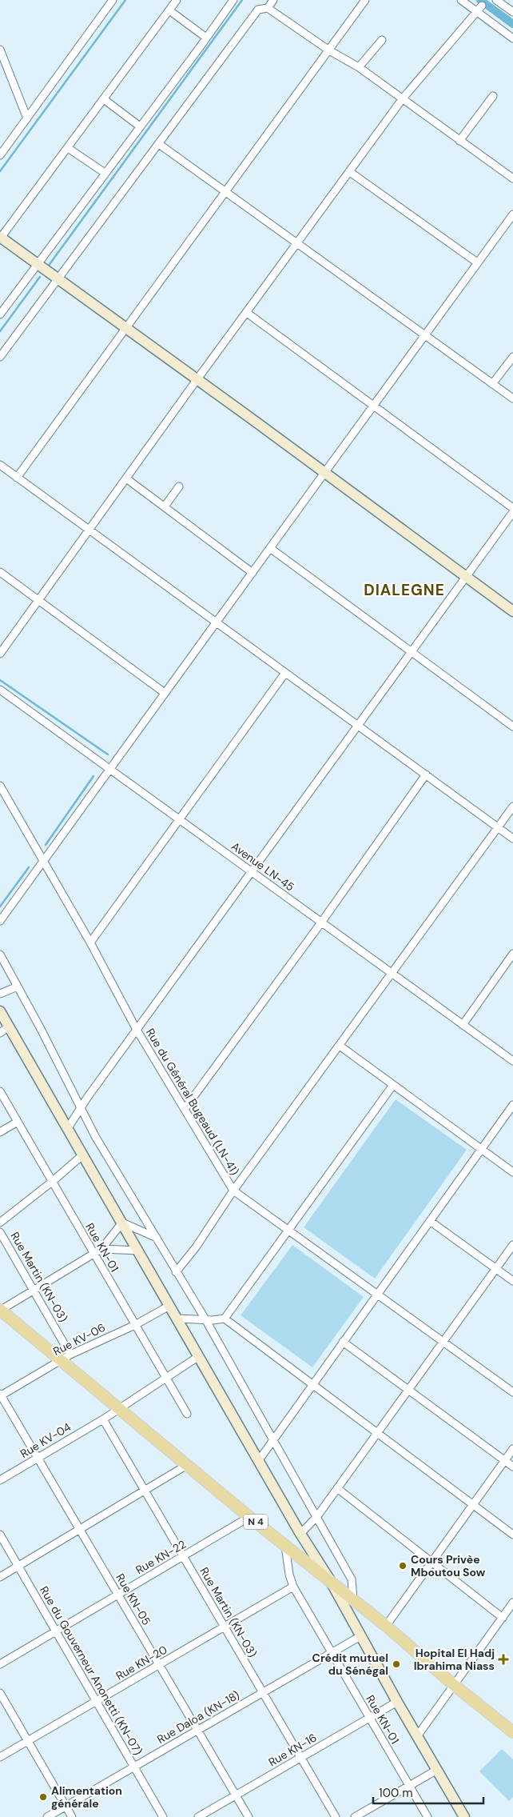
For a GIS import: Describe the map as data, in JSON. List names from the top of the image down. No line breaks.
{"streets":{"main road":["N 4"],"street":["Avenue LN-45","Rue du Général Bugeaud (LN-41)","Rue KN-01","Rue Martin (KN-03)","Rue KV-06","Rue KV-04","Rue KN-22","Rue KN-05","Rue KN-20","Rue du Gouverneur Anonetti (KN-07)","Rue Daloa (KN-18)","Rue KN-16"]},"crossings":[["Rue KN-01","Rue KV-06"],["Rue KN-01","Rue KV-04"],["Rue KN-01","N 4"],["Rue KN-01","Rue KN-20"],["Rue KN-01","Rue Daloa (KN-18)"],["Rue KN-01","Rue KN-16"],["Rue Martin (KN-03)","Rue KV-06"],["Rue Martin (KN-03)","Rue KV-04"],["Rue Martin (KN-03)","N 4"],["Rue Martin (KN-03)","Rue KN-22"],["Rue Martin (KN-03)","Rue KN-20"],["Rue Martin (KN-03)","Rue Daloa (KN-18)"],["Rue Martin (KN-03)","Rue KN-16"],["Rue KV-06","N 4"],["Rue KV-06","Rue KN-05"],["Rue KV-04","N 4"],["Rue KV-04","Rue KN-05"],["N 4","Rue KN-22"],["Rue KN-22","Rue KN-05"],["Rue KN-22","Rue du Gouverneur Anonetti (KN-07)"],["Rue KN-05","Rue KN-20"],["Rue KN-05","Rue Daloa (KN-18)"],["Rue KN-05","Rue KN-16"],["Rue KN-20","Rue du Gouverneur Anonetti (KN-07)"],["Rue du Gouverneur Anonetti (KN-07)","Rue Daloa (KN-18)"]],"districts":["DIALEGNE"],"places":{"other":["Cours Privèe Mboutou Sow","Crédit mutuel du Sénégal","Alimentation générale"],"health":["Hopital El Hadj Ibrahima Niass"]},"scale_bar":"100 m"}
